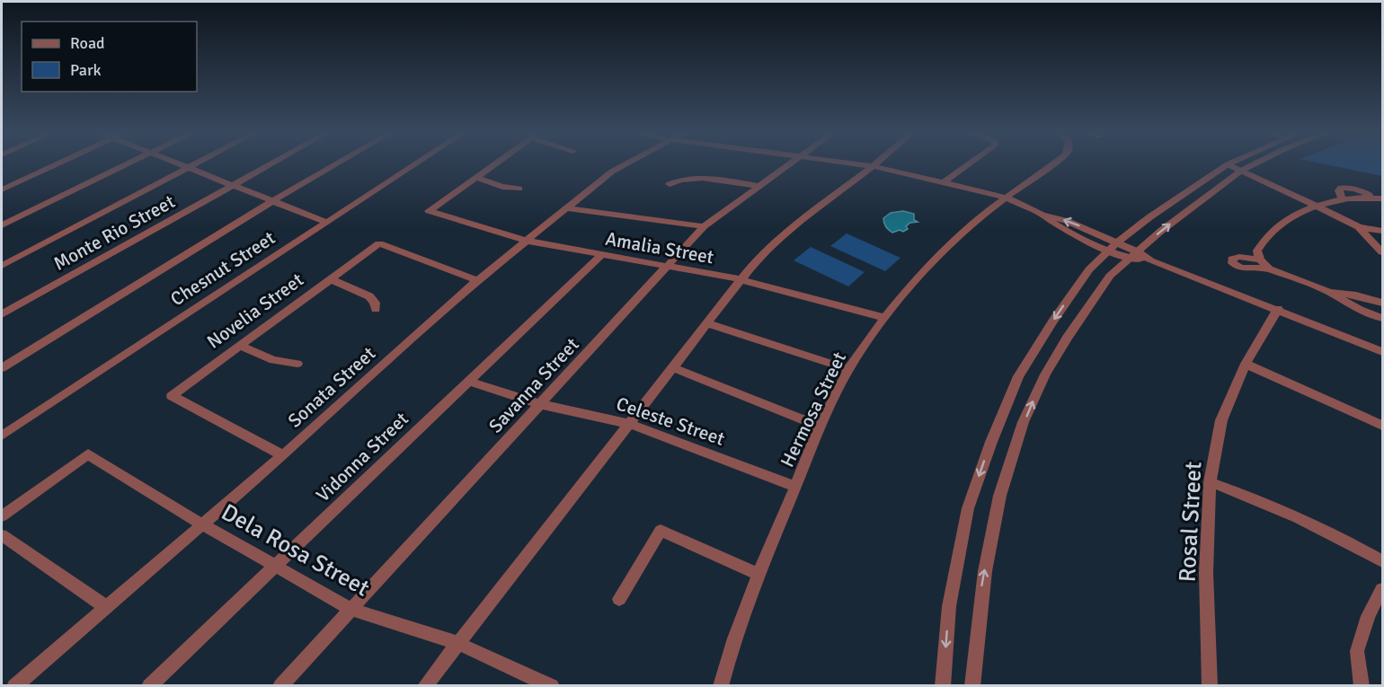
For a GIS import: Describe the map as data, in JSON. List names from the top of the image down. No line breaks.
{"streets":{"street":["Monte Rio Street","Amalia Street","Chesnut Street","Novelia Street","Savanna Street","Sonata Street","Hermosa Street","Celeste Street","Vidonna Street","Rosal Street","Dela Rosa Street"]},"crossings":[["Amalia Street","Savanna Street"],["Amalia Street","Sonata Street"],["Amalia Street","Hermosa Street"],["Amalia Street","Vidonna Street"],["Novelia Street","Sonata Street"],["Savanna Street","Celeste Street"],["Savanna Street","Dela Rosa Street"],["Sonata Street","Dela Rosa Street"],["Hermosa Street","Celeste Street"],["Celeste Street","Vidonna Street"],["Vidonna Street","Dela Rosa Street"]],"legend":["Road","Park"]}
